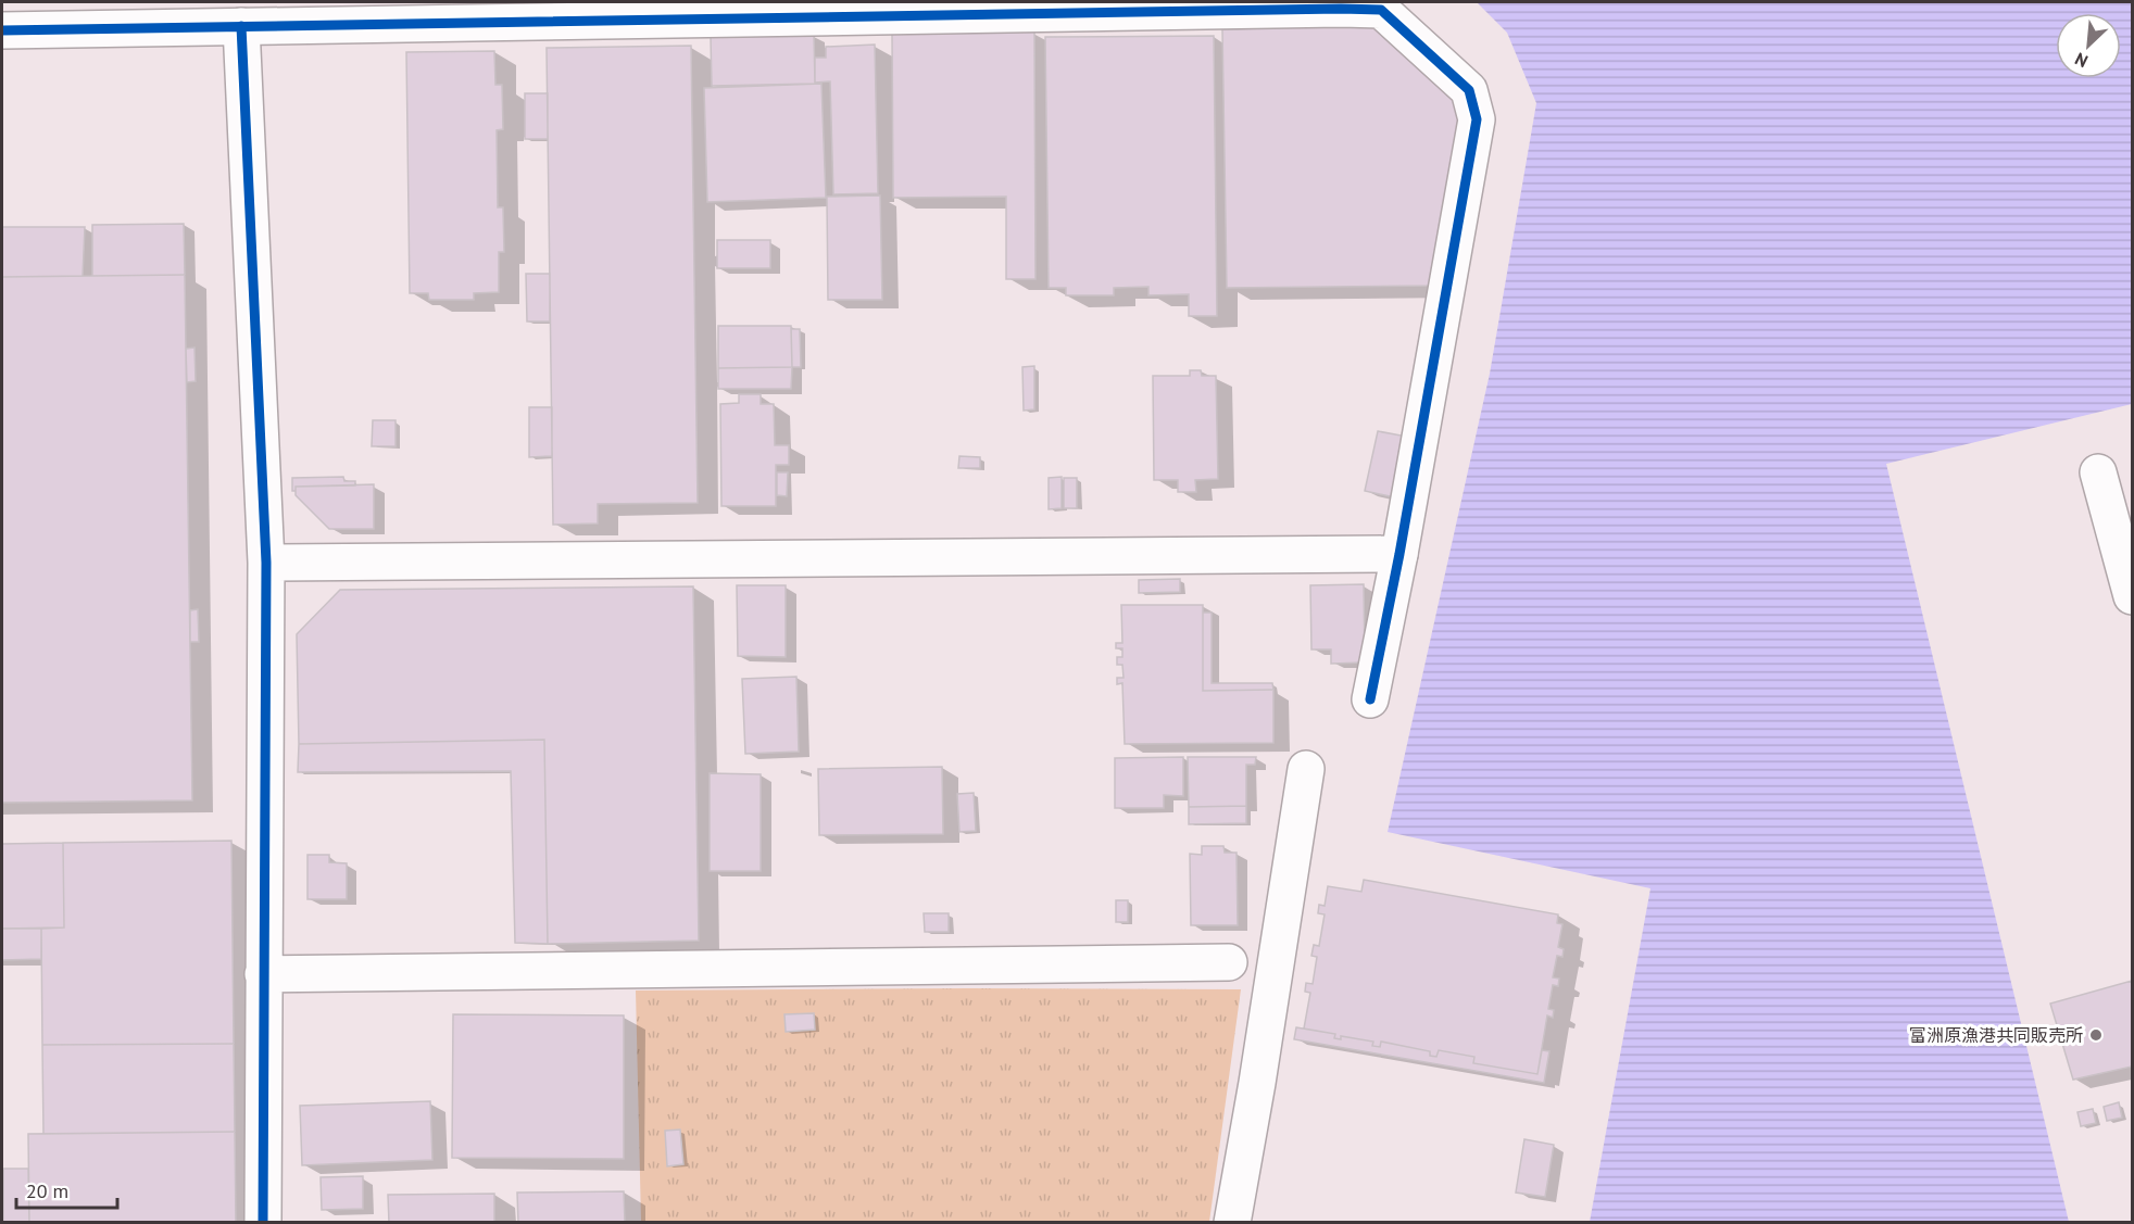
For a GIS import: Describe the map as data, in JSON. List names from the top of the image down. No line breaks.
{"places":["富洲原漁港共同販売所"],"scale_bar":"20 m","north":"bottom left"}
